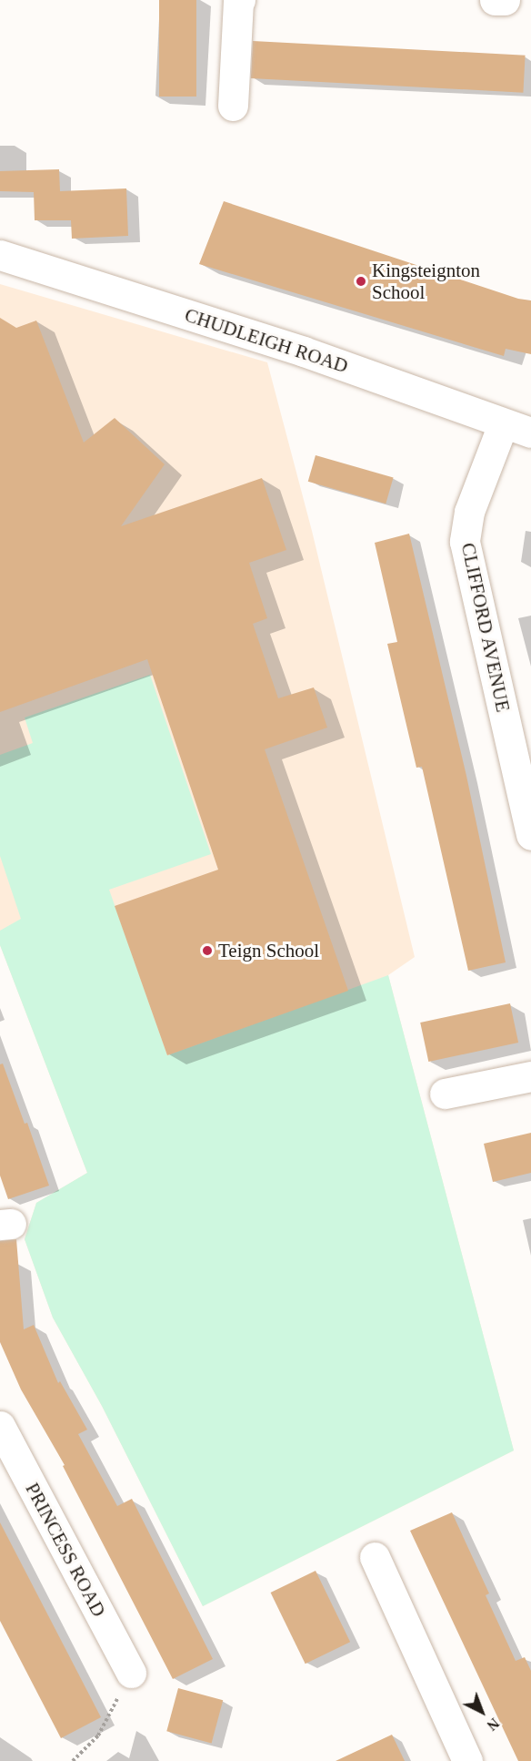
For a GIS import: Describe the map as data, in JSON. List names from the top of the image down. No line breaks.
{"streets":{"street":["CHUDLEIGH ROAD","CLIFFORD AVENUE","PRINCESS ROAD"]},"crossings":[["CHUDLEIGH ROAD","CLIFFORD AVENUE"]],"places":["Kingsteignton School","Teign School"],"north":"bottom right"}
